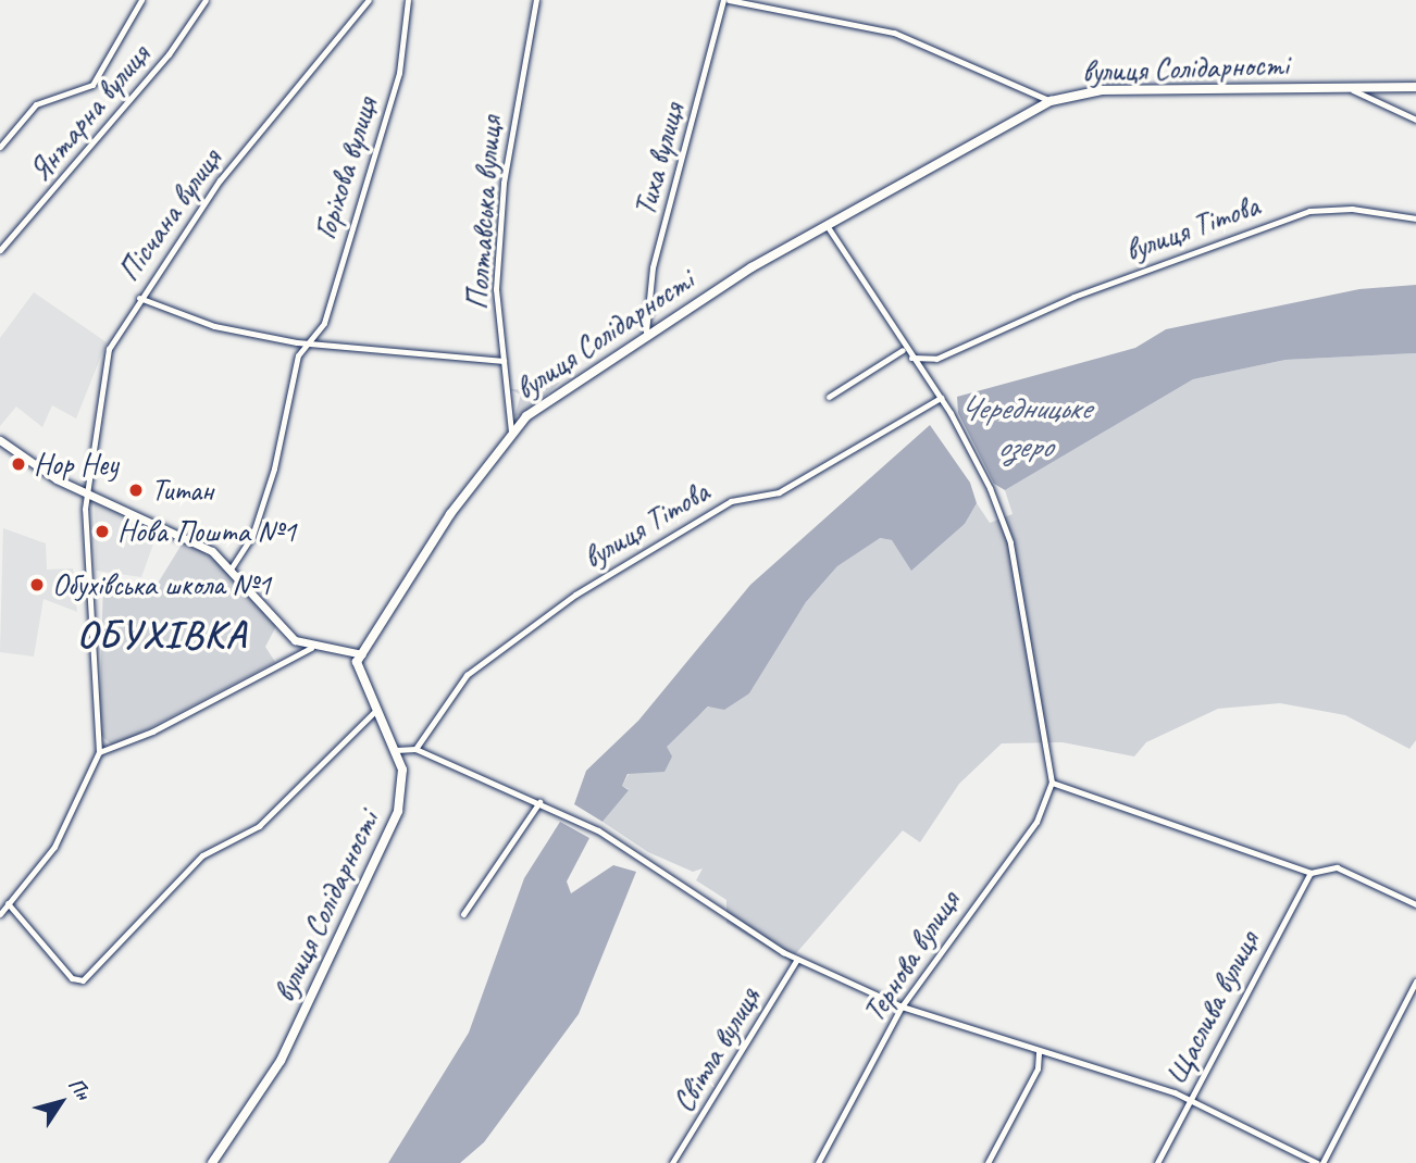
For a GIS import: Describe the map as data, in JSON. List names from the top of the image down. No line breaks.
{"streets":{"main road":["вулиця Солідарності"],"street":["Янтарна вулиця","Тиха вулиця","Горіхова вулиця","Полтавська вулиця","Пісчана вулиця","вулиця Тітова","Тернова вулиця","Щаслива вулиця","Світла вулиця"]},"crossings":[["вулиця Солідарності","Тиха вулиця"],["вулиця Солідарності","Полтавська вулиця"]],"districts":["ОБУХІВКА"],"water":["Чередницьке озеро"],"places":["Hop Hey","Титан","Нова Пошта №1","Обухівська школа №1"],"north":"top right"}
